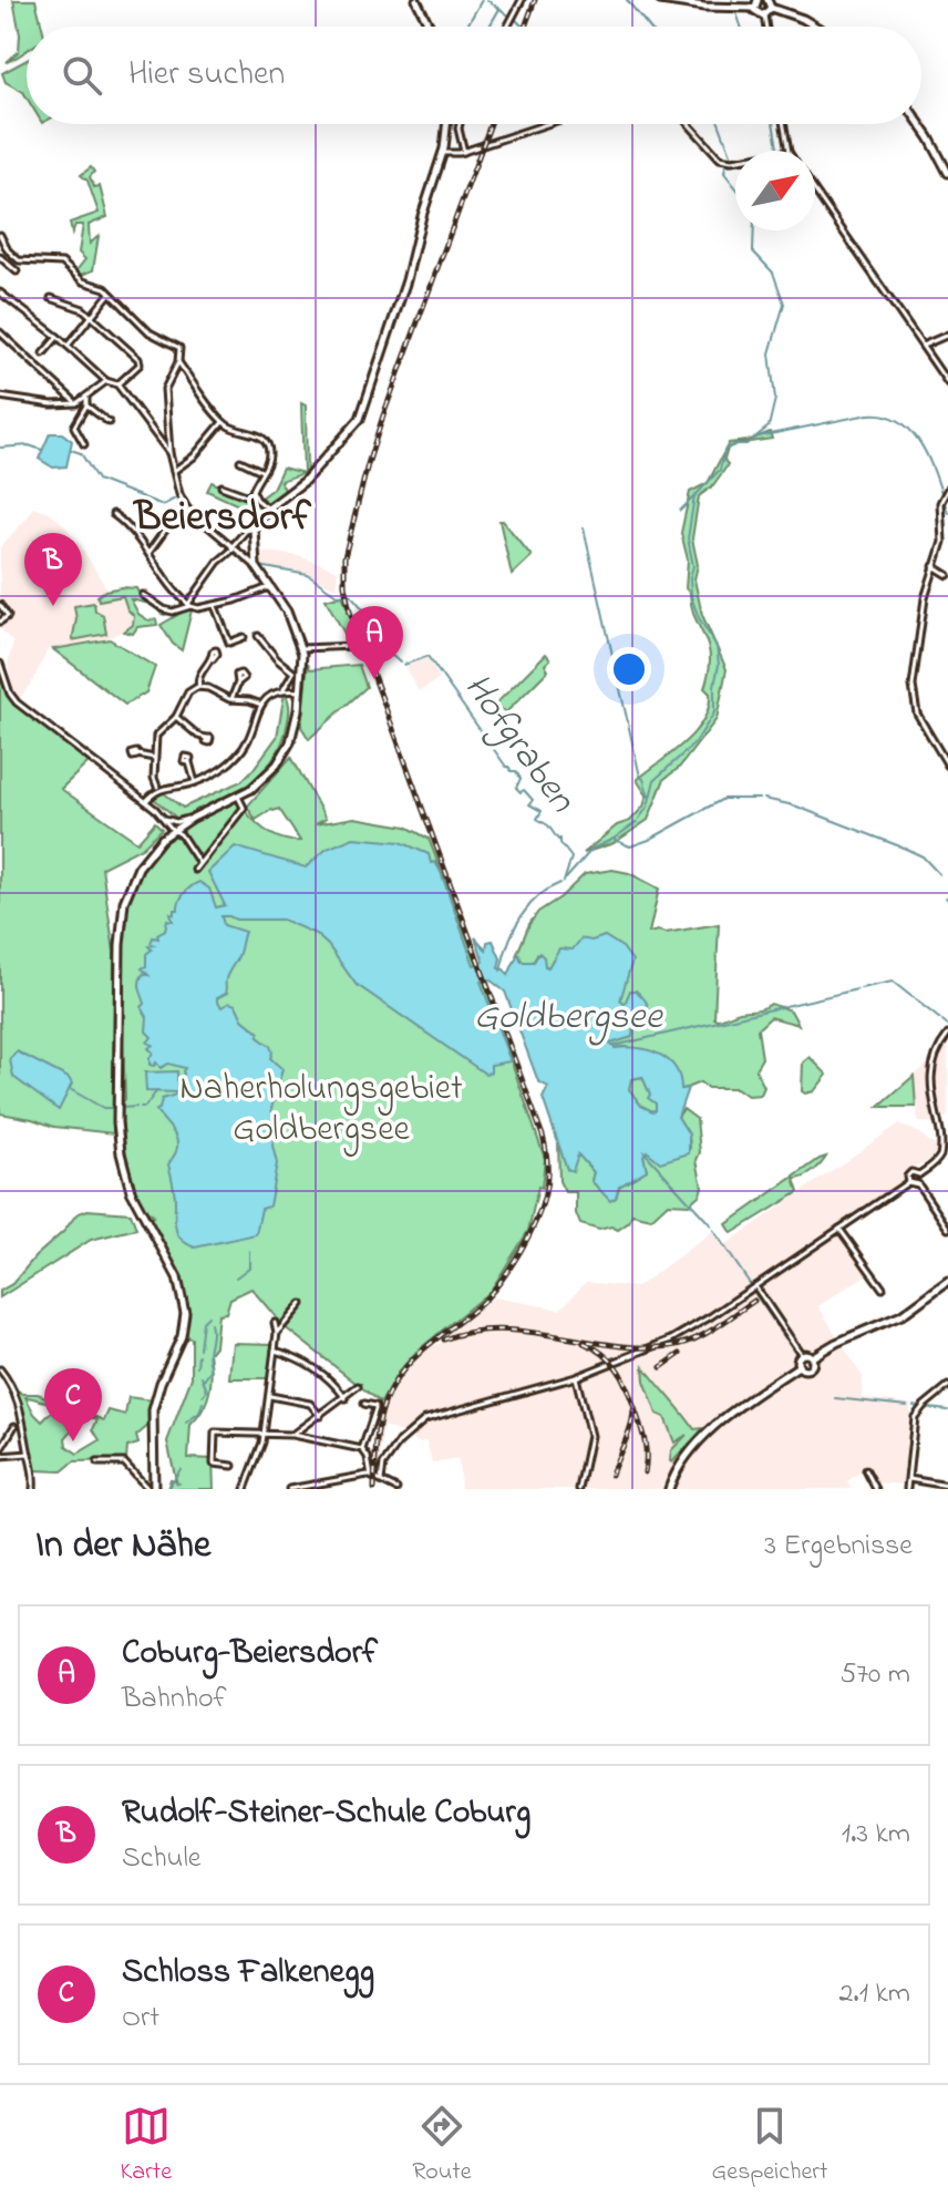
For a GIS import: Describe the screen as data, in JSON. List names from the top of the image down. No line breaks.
{"districts":["Beiersdorf"],"water":["Hofgraben","Goldbergsee"],"parks":["Naherholungsgebiet Goldbergsee"],"north":"top right","page":{"search":"Hier suchen","pins":["B","A","C"],"heading":["In der Nähe","3 Ergebnisse"],"list":[{"mark":"A","name":"Coburg-Beiersdorf","note":"Bahnhof","value":"570 m"},{"mark":"B","name":"Rudolf-Steiner-Schule Coburg","note":"Schule","value":"1.3 km"},{"mark":"C","name":"Schloss Falkenegg","note":"Ort","value":"2.1 km"}],"nav":["Karte","Route","Gespeichert"]}}
